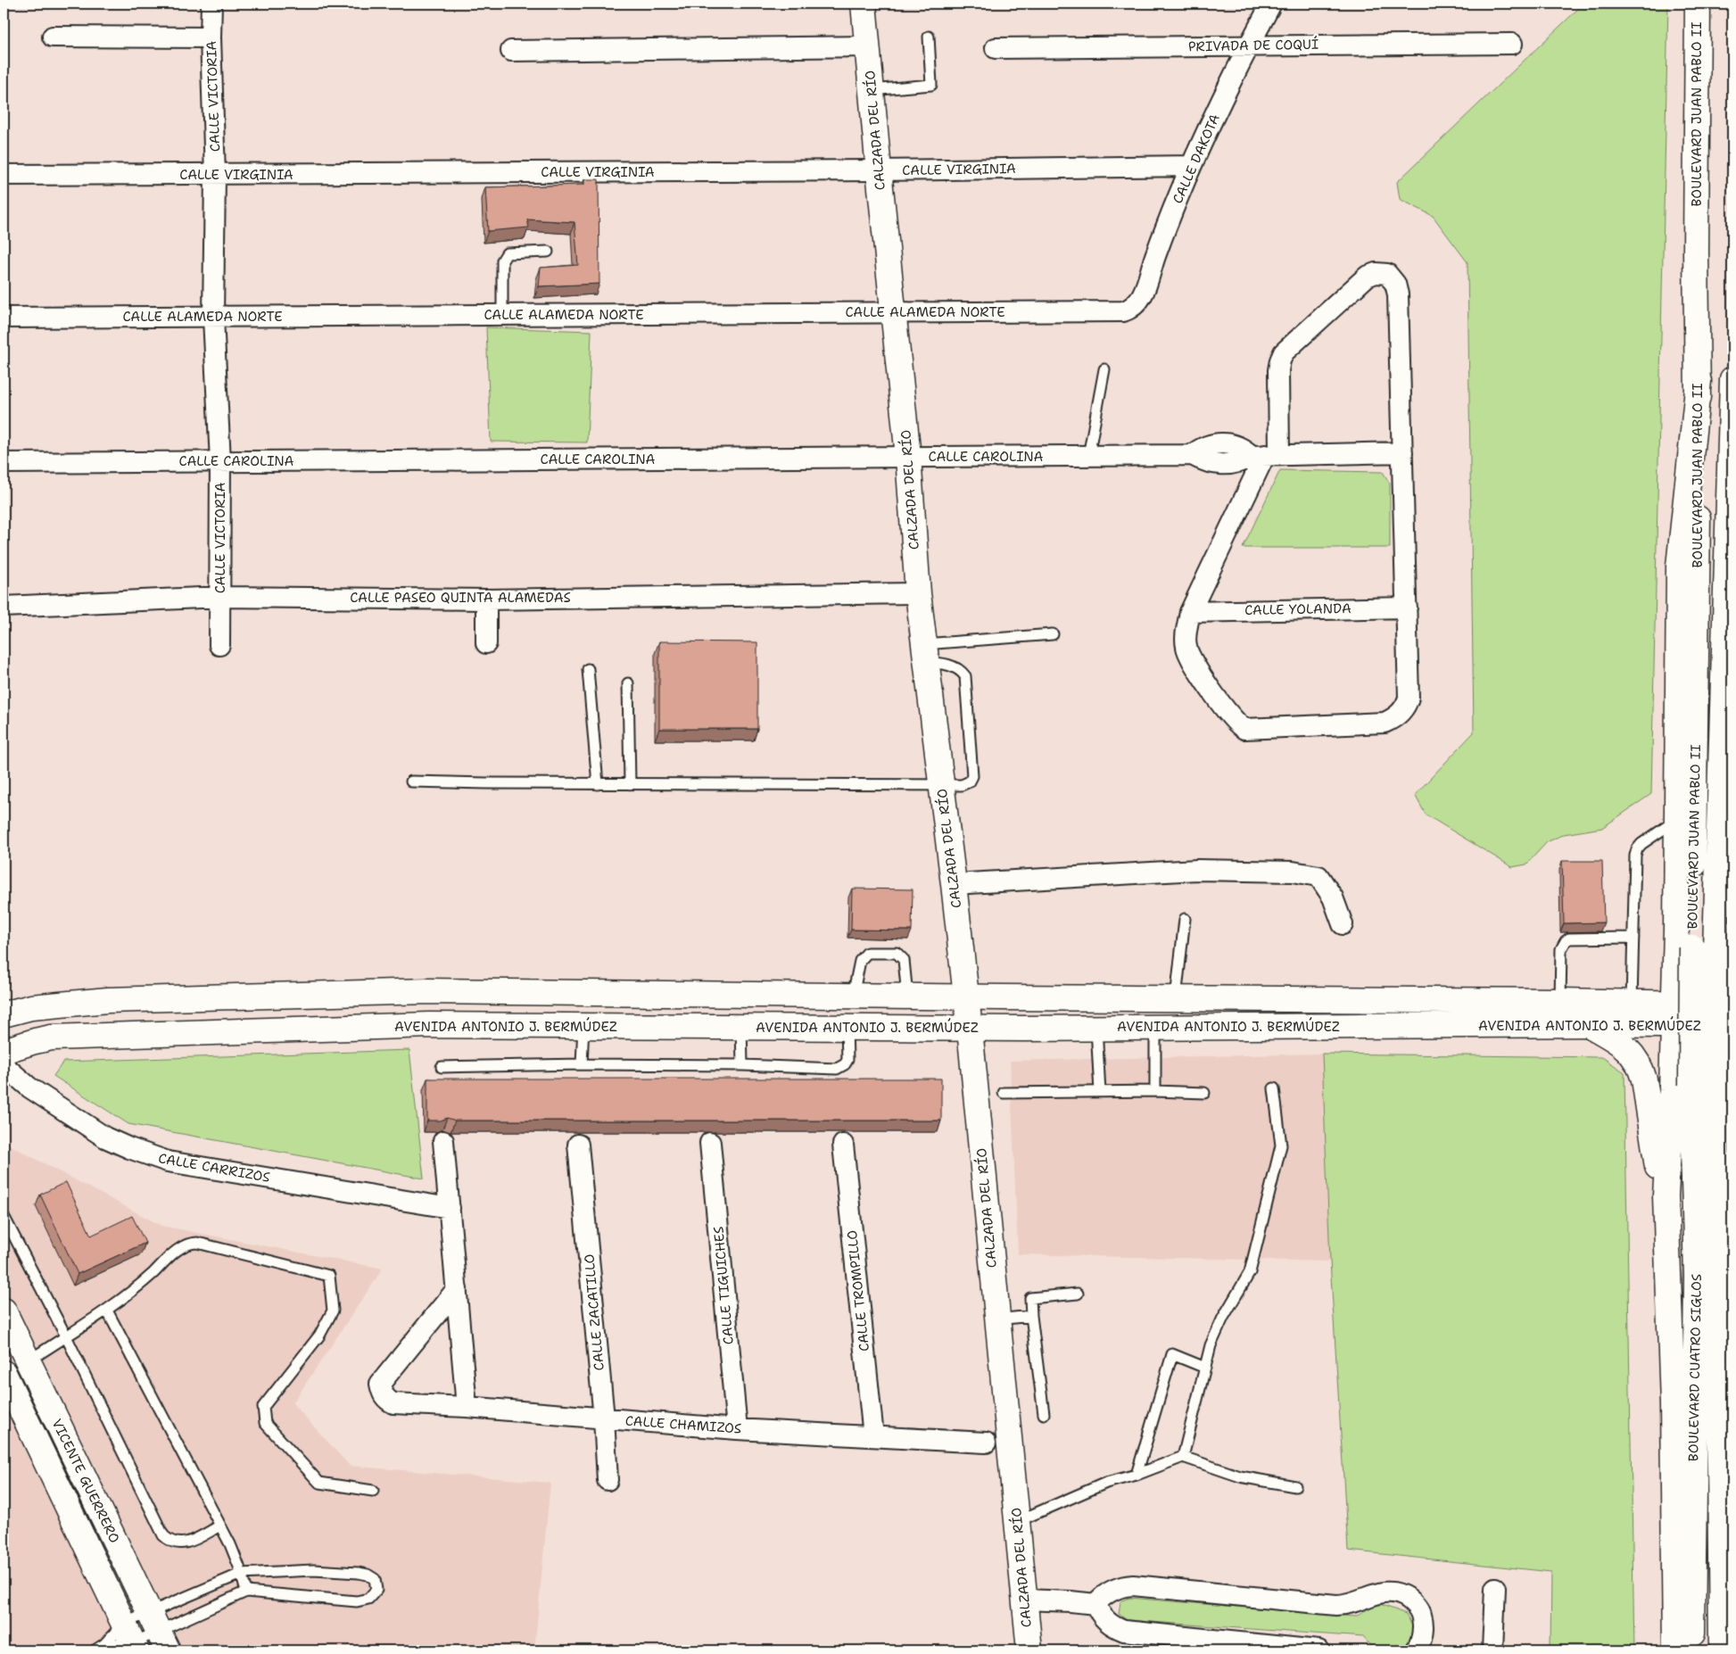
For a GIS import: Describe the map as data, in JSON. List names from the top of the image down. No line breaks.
{"streets":{"main road":["BOULEVARD JUAN PABLO II","CALZADA DEL RÍO","AVENIDA ANTONIO J. BERMÚDEZ","BOULEVARD CUATRO SIGLOS","VICENTE GUERRERO"],"street":["PRIVADA DE COQUÍ","CALLE VICTORIA","CALLE DAKOTA","CALLE VIRGINIA","CALLE ALAMEDA NORTE","CALLE CAROLINA","CALLE PASEO QUINTA ALAMEDAS","CALLE YOLANDA","CALLE CARRIZOS","CALLE TIGUICHES","CALLE TROMPILLO","CALLE ZACATILLO","CALLE CHAMIZOS"]},"crossings":[["PRIVADA DE COQUÍ","CALLE DAKOTA"],["CALLE VICTORIA","CALLE VIRGINIA"],["CALLE VICTORIA","CALLE ALAMEDA NORTE"],["CALLE VICTORIA","CALLE CAROLINA"],["CALLE VICTORIA","CALLE PASEO QUINTA ALAMEDAS"],["BOULEVARD JUAN PABLO II","BOULEVARD CUATRO SIGLOS"],["CALZADA DEL RÍO","CALLE VIRGINIA"],["CALZADA DEL RÍO","CALLE ALAMEDA NORTE"],["CALZADA DEL RÍO","CALLE CAROLINA"],["CALZADA DEL RÍO","CALLE PASEO QUINTA ALAMEDAS"],["CALZADA DEL RÍO","AVENIDA ANTONIO J. BERMÚDEZ"],["CALLE DAKOTA","CALLE VIRGINIA"],["CALLE DAKOTA","CALLE ALAMEDA NORTE"],["CALLE TIGUICHES","CALLE CHAMIZOS"],["CALLE TROMPILLO","CALLE CHAMIZOS"],["CALLE ZACATILLO","CALLE CHAMIZOS"]]}
